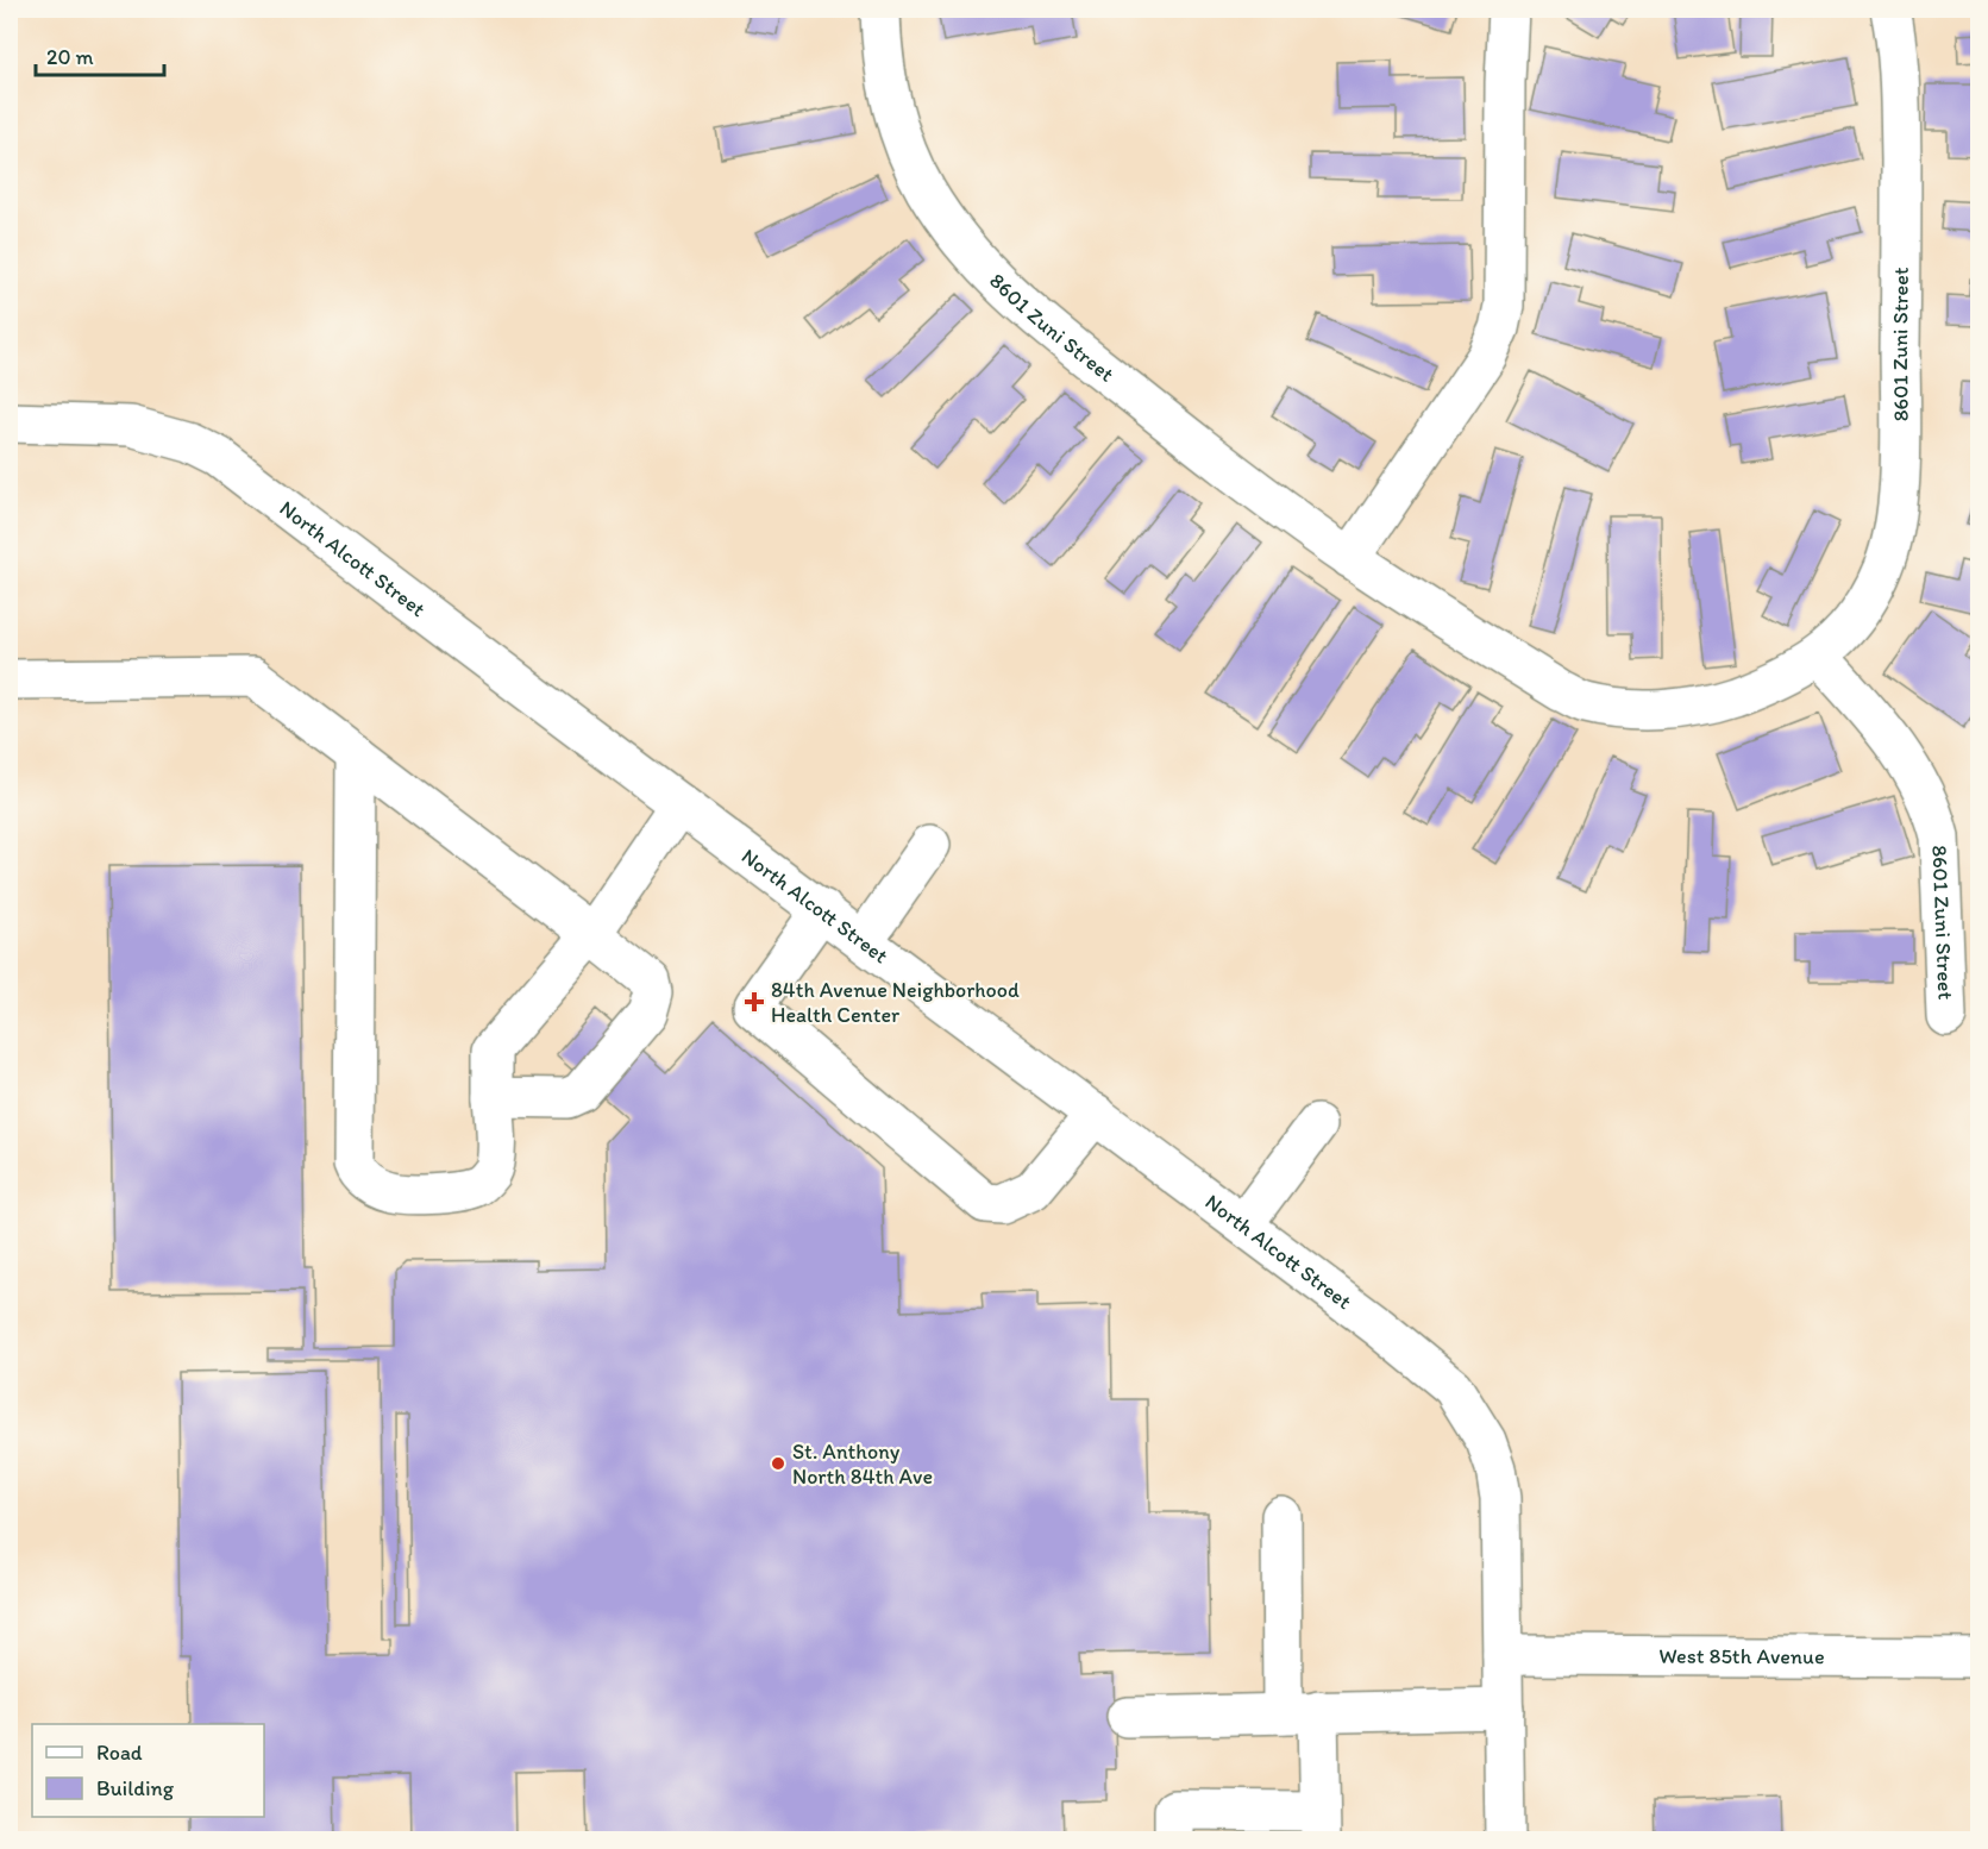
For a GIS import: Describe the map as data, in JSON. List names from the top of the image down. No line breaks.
{"streets":{"street":["8601 Zuni Street","North Alcott Street","West 85th Avenue"]},"crossings":[["North Alcott Street","West 85th Avenue"]],"places":{"health":["84th Avenue Neighborhood Health Center"],"other":["St. Anthony North 84th Ave"]},"legend":["Road","Building"],"scale_bar":"20 m"}
